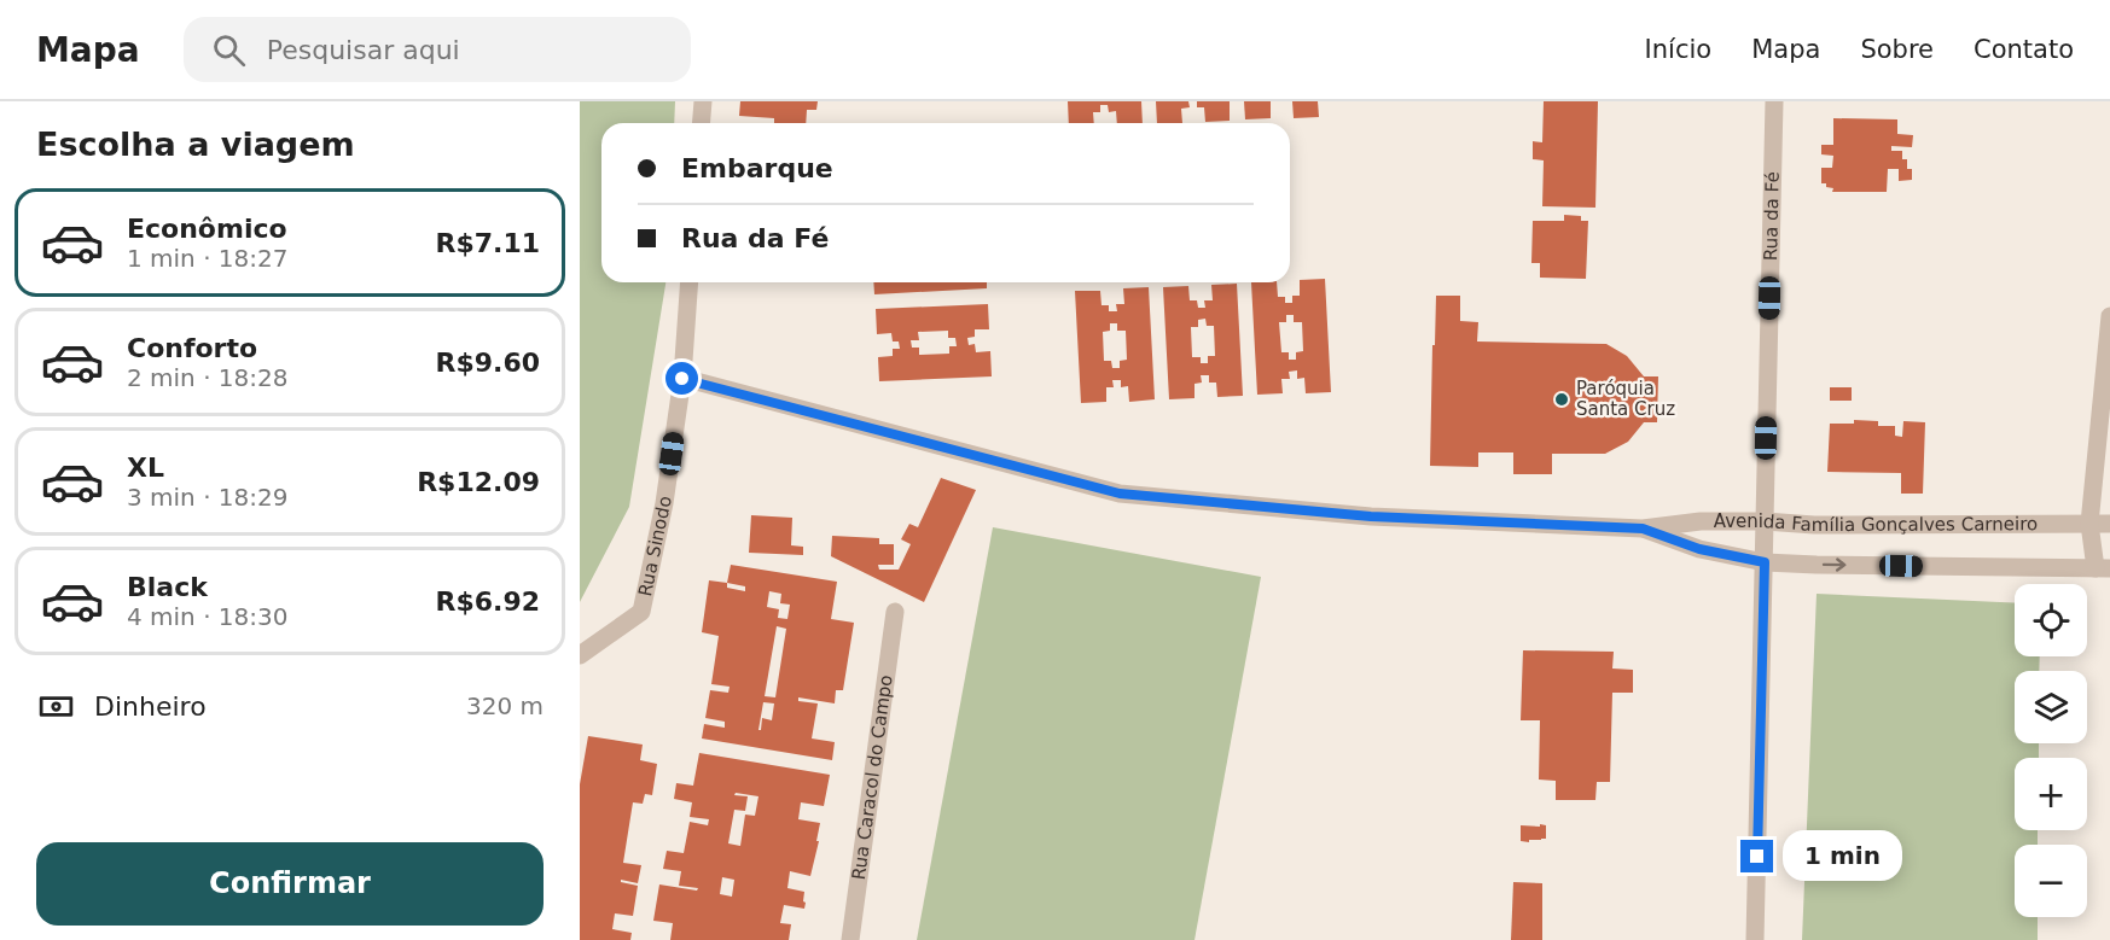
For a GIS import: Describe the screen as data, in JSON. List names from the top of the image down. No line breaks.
{"streets":{"street":["Rua da Fé","Avenida Família Gonçalves Carneiro","Rua Sinodo","Rua Caracol do Campo"]},"crossings":[["Rua da Fé","Avenida Família Gonçalves Carneiro"],["Avenida Família Gonçalves Carneiro","Rua Sinodo"]],"places":["Paróquia Santa Cruz"],"page":{"header":"Mapa","search":"Pesquisar aqui","nav":["Início","Mapa","Sobre","Contato"],"heading":"Escolha a viagem","banner":["Embarque","Rua da Fé"],"list":[{"name":"Econômico","note":"1 min · 18:27","value":"R$7.11"},{"name":"Conforto","note":"2 min · 18:28","value":"R$9.60"},{"name":"XL","note":"3 min · 18:29","value":"R$12.09"},{"name":"Black","note":"4 min · 18:30","value":"R$6.92"}],"map_buttons":["+","−"],"pay":["Dinheiro","320 m"],"buttons":"Confirmar","bubble":"1 min"}}
